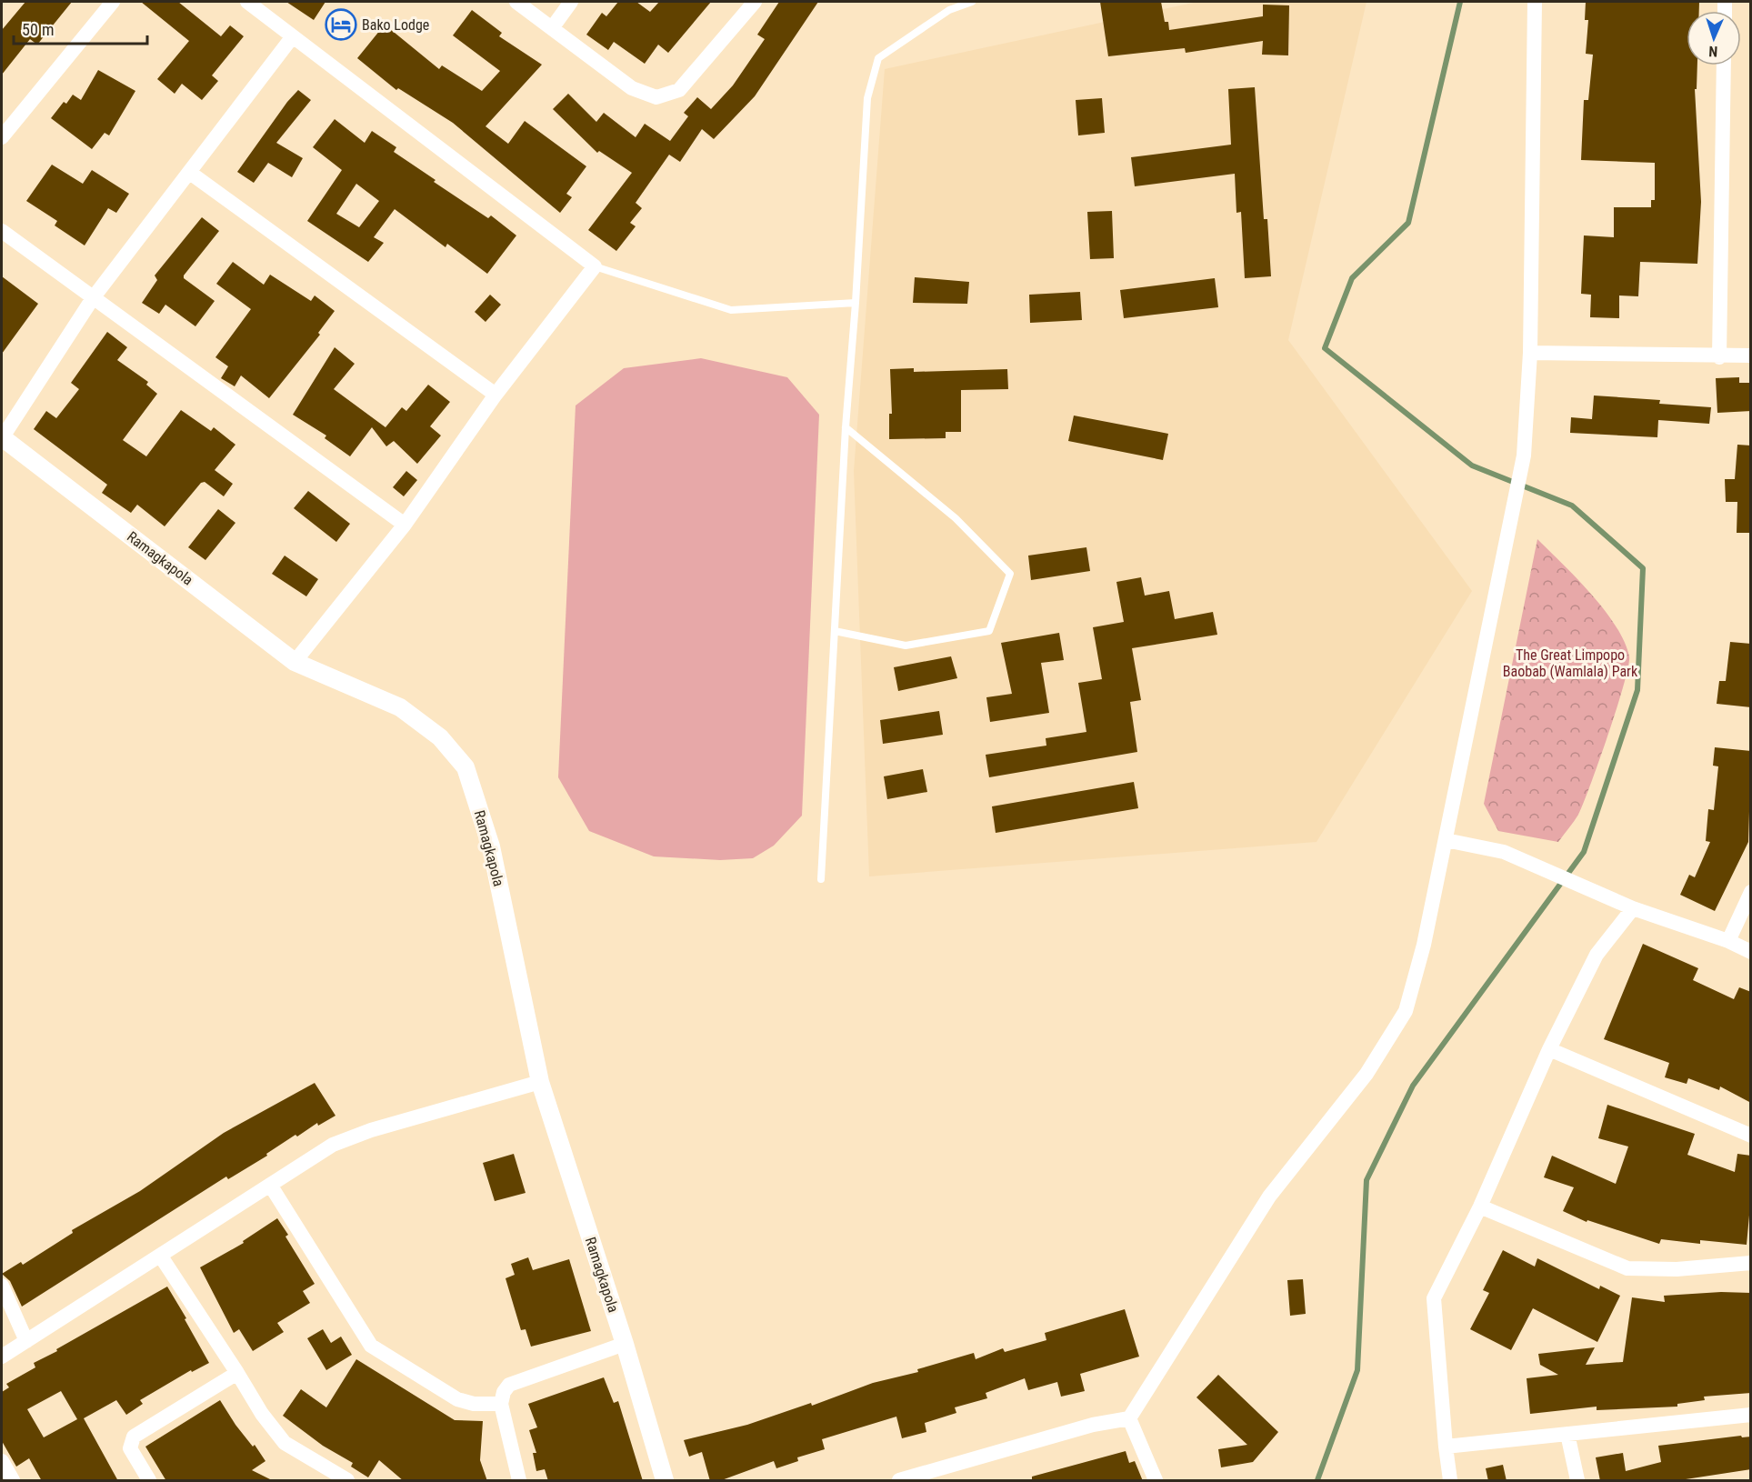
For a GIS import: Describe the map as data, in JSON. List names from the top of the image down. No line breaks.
{"streets":{"street":["Ramagkapola"]},"parks":["The Great Limpopo Baobab (Wamlala) Park"],"places":{"hotel":["Bako Lodge"]},"scale_bar":"50 m","north":"bottom"}
